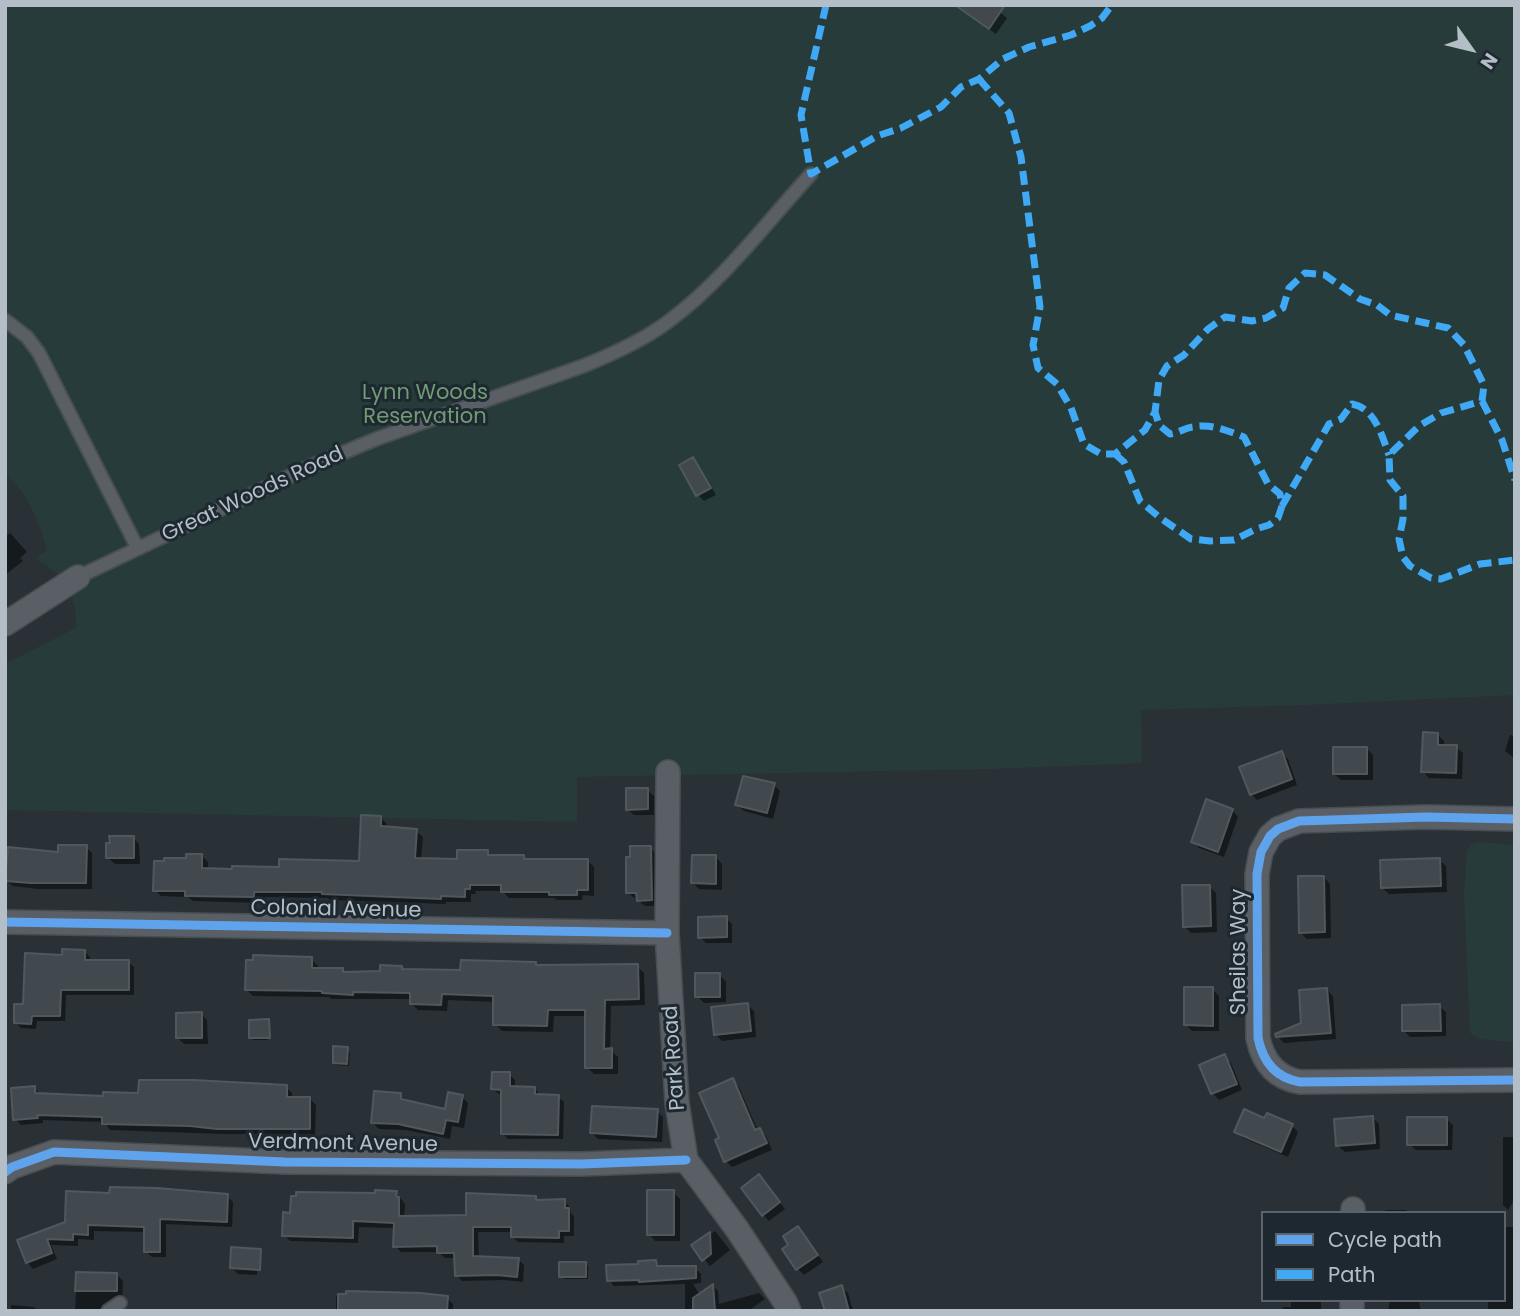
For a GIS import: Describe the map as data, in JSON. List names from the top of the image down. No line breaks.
{"streets":{"street":["Great Woods Road","Colonial Avenue","Sheilas Way","Park Road","Verdmont Avenue"]},"crossings":[["Colonial Avenue","Park Road"],["Park Road","Verdmont Avenue"]],"parks":["Lynn Woods Reservation"],"legend":["Cycle path","Path"],"north":"bottom right"}
